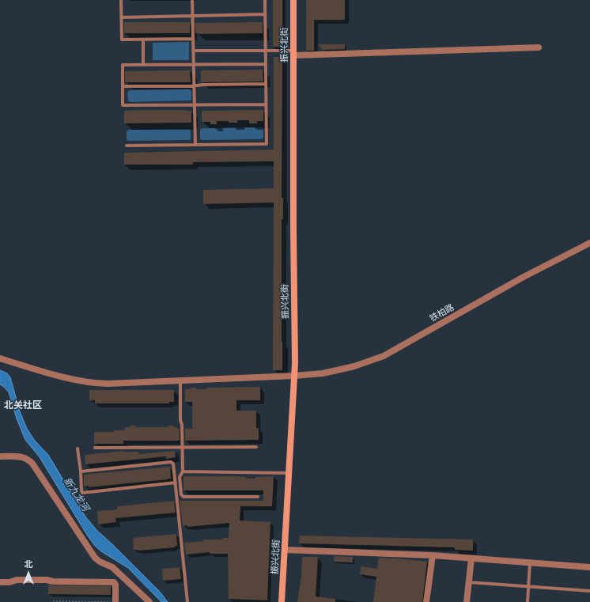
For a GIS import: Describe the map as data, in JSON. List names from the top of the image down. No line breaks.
{"streets":{"street":["振兴北街","铁柏路"]},"crossings":[["振兴北街","铁柏路"]],"districts":["北关社区"],"water":["新九龙河"],"north":"top"}
